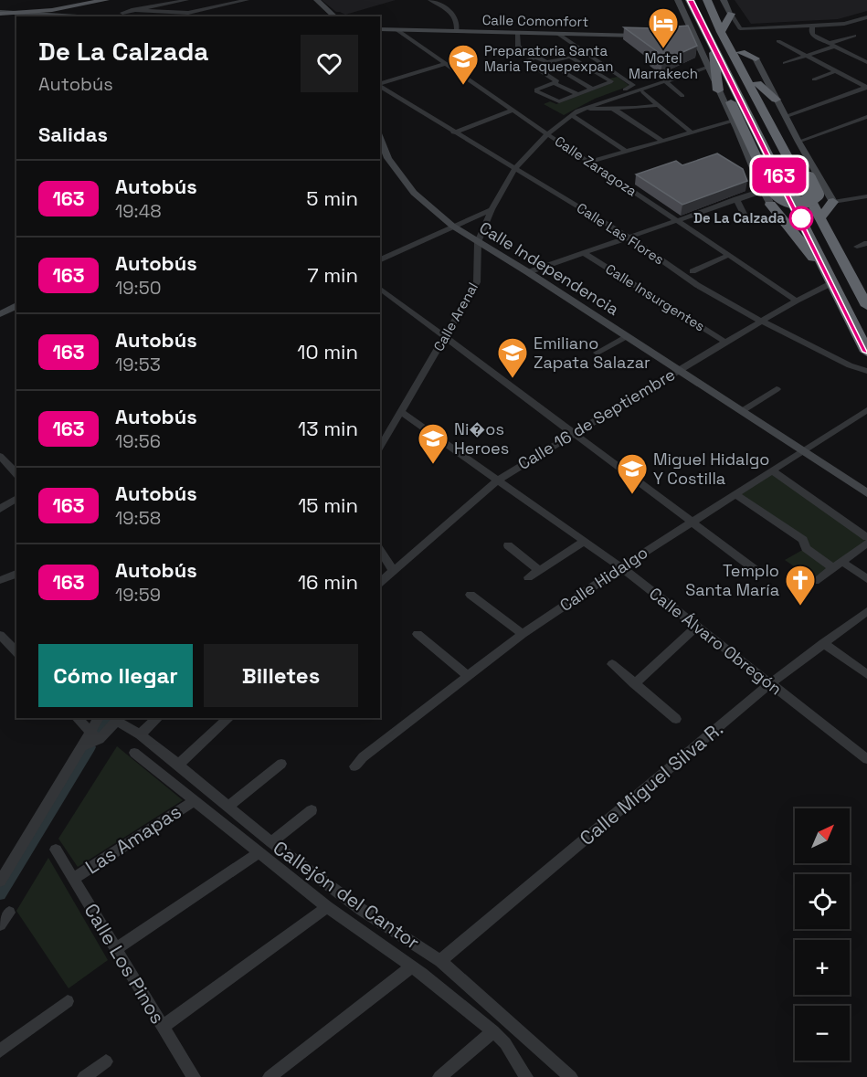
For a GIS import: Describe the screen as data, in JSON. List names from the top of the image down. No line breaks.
{"streets":{"street":["Calle Comonfort","Calle Zaragoza","Calle Las Flores","Calle Independencia","Calle Insurgentes","Calle Arenal","Calle 16 de Septiembre","Calle Hidalgo","Calle Álvaro Obregón","Calle Miguel Silva R.","Las Amapas","Callejón del Cantor","Calle Los Pinos"]},"crossings":[["Calle Comonfort","Calle Zaragoza"],["Calle Comonfort","Calle Arenal"],["Calle Zaragoza","Calle Arenal"],["Calle Zaragoza","Calle 16 de Septiembre"],["Calle Las Flores","Calle Arenal"],["Calle Las Flores","Calle 16 de Septiembre"],["Calle Independencia","Calle Arenal"],["Calle Independencia","Calle 16 de Septiembre"],["Calle Independencia","Calle Hidalgo"],["Calle Insurgentes","Calle 16 de Septiembre"],["Calle Arenal","Calle Álvaro Obregón"],["Calle 16 de Septiembre","Calle Álvaro Obregón"],["Calle Hidalgo","Calle Álvaro Obregón"],["Calle Álvaro Obregón","Calle Miguel Silva R."],["Calle Miguel Silva R.","Callejón del Cantor"],["Las Amapas","Calle Los Pinos"]],"places":{"hotel":["Motel Marrakech"],"school or university":["Preparatoria Santa Maria Tequepexpan","Emiliano Zapata Salazar","Ni�os Heroes","Miguel Hidalgo Y Costilla"],"other":["De La Calzada"],"church":["Templo Santa María"]},"lines":["bus line 163"],"north":"top right","page":{"on_map":"163","heading":[["De La Calzada","Autobús"],"Salidas"],"list":[{"mark":"163","name":"Autobús","note":"19:48","value":"5 min"},{"mark":"163","name":"Autobús","note":"19:50","value":"7 min"},{"mark":"163","name":"Autobús","note":"19:53","value":"10 min"},{"mark":"163","name":"Autobús","note":"19:56","value":"13 min"},{"mark":"163","name":"Autobús","note":"19:58","value":"15 min"},{"mark":"163","name":"Autobús","note":"19:59","value":"16 min"}],"buttons":["Cómo llegar","Billetes"],"map_buttons":["+","−"]}}
